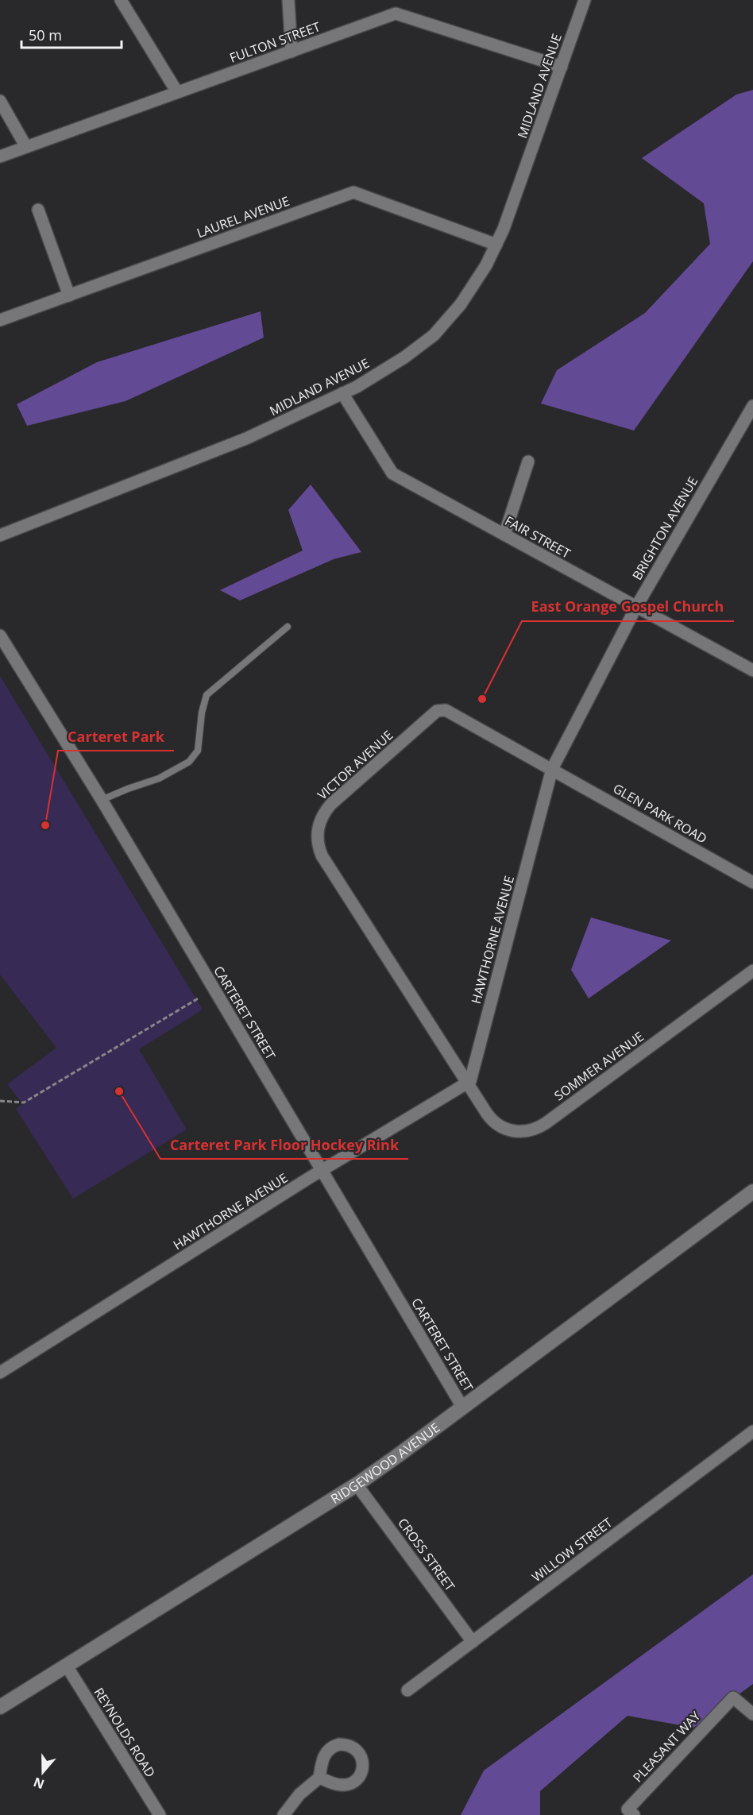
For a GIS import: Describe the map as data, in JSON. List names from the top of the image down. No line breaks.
{"streets":{"street":["FULTON STREET","MIDLAND AVENUE","LAUREL AVENUE","BRIGHTON AVENUE","FAIR STREET","VICTOR AVENUE","GLEN PARK ROAD","HAWTHORNE AVENUE","CARTERET STREET","SOMMER AVENUE","RIDGEWOOD AVENUE","WILLOW STREET","CROSS STREET","REYNOLDS ROAD","PLEASANT WAY"]},"crossings":[["FULTON STREET","MIDLAND AVENUE"],["MIDLAND AVENUE","LAUREL AVENUE"],["MIDLAND AVENUE","FAIR STREET"],["BRIGHTON AVENUE","FAIR STREET"],["BRIGHTON AVENUE","VICTOR AVENUE"],["BRIGHTON AVENUE","GLEN PARK ROAD"],["BRIGHTON AVENUE","HAWTHORNE AVENUE"],["VICTOR AVENUE","GLEN PARK ROAD"],["VICTOR AVENUE","HAWTHORNE AVENUE"],["VICTOR AVENUE","SOMMER AVENUE"],["GLEN PARK ROAD","HAWTHORNE AVENUE"],["HAWTHORNE AVENUE","CARTERET STREET"],["HAWTHORNE AVENUE","SOMMER AVENUE"],["CARTERET STREET","RIDGEWOOD AVENUE"],["RIDGEWOOD AVENUE","CROSS STREET"],["RIDGEWOOD AVENUE","REYNOLDS ROAD"],["WILLOW STREET","CROSS STREET"]],"places":["East Orange Gospel Church","Carteret Park","Carteret Park Floor Hockey Rink"],"scale_bar":"50 m","north":"bottom"}
